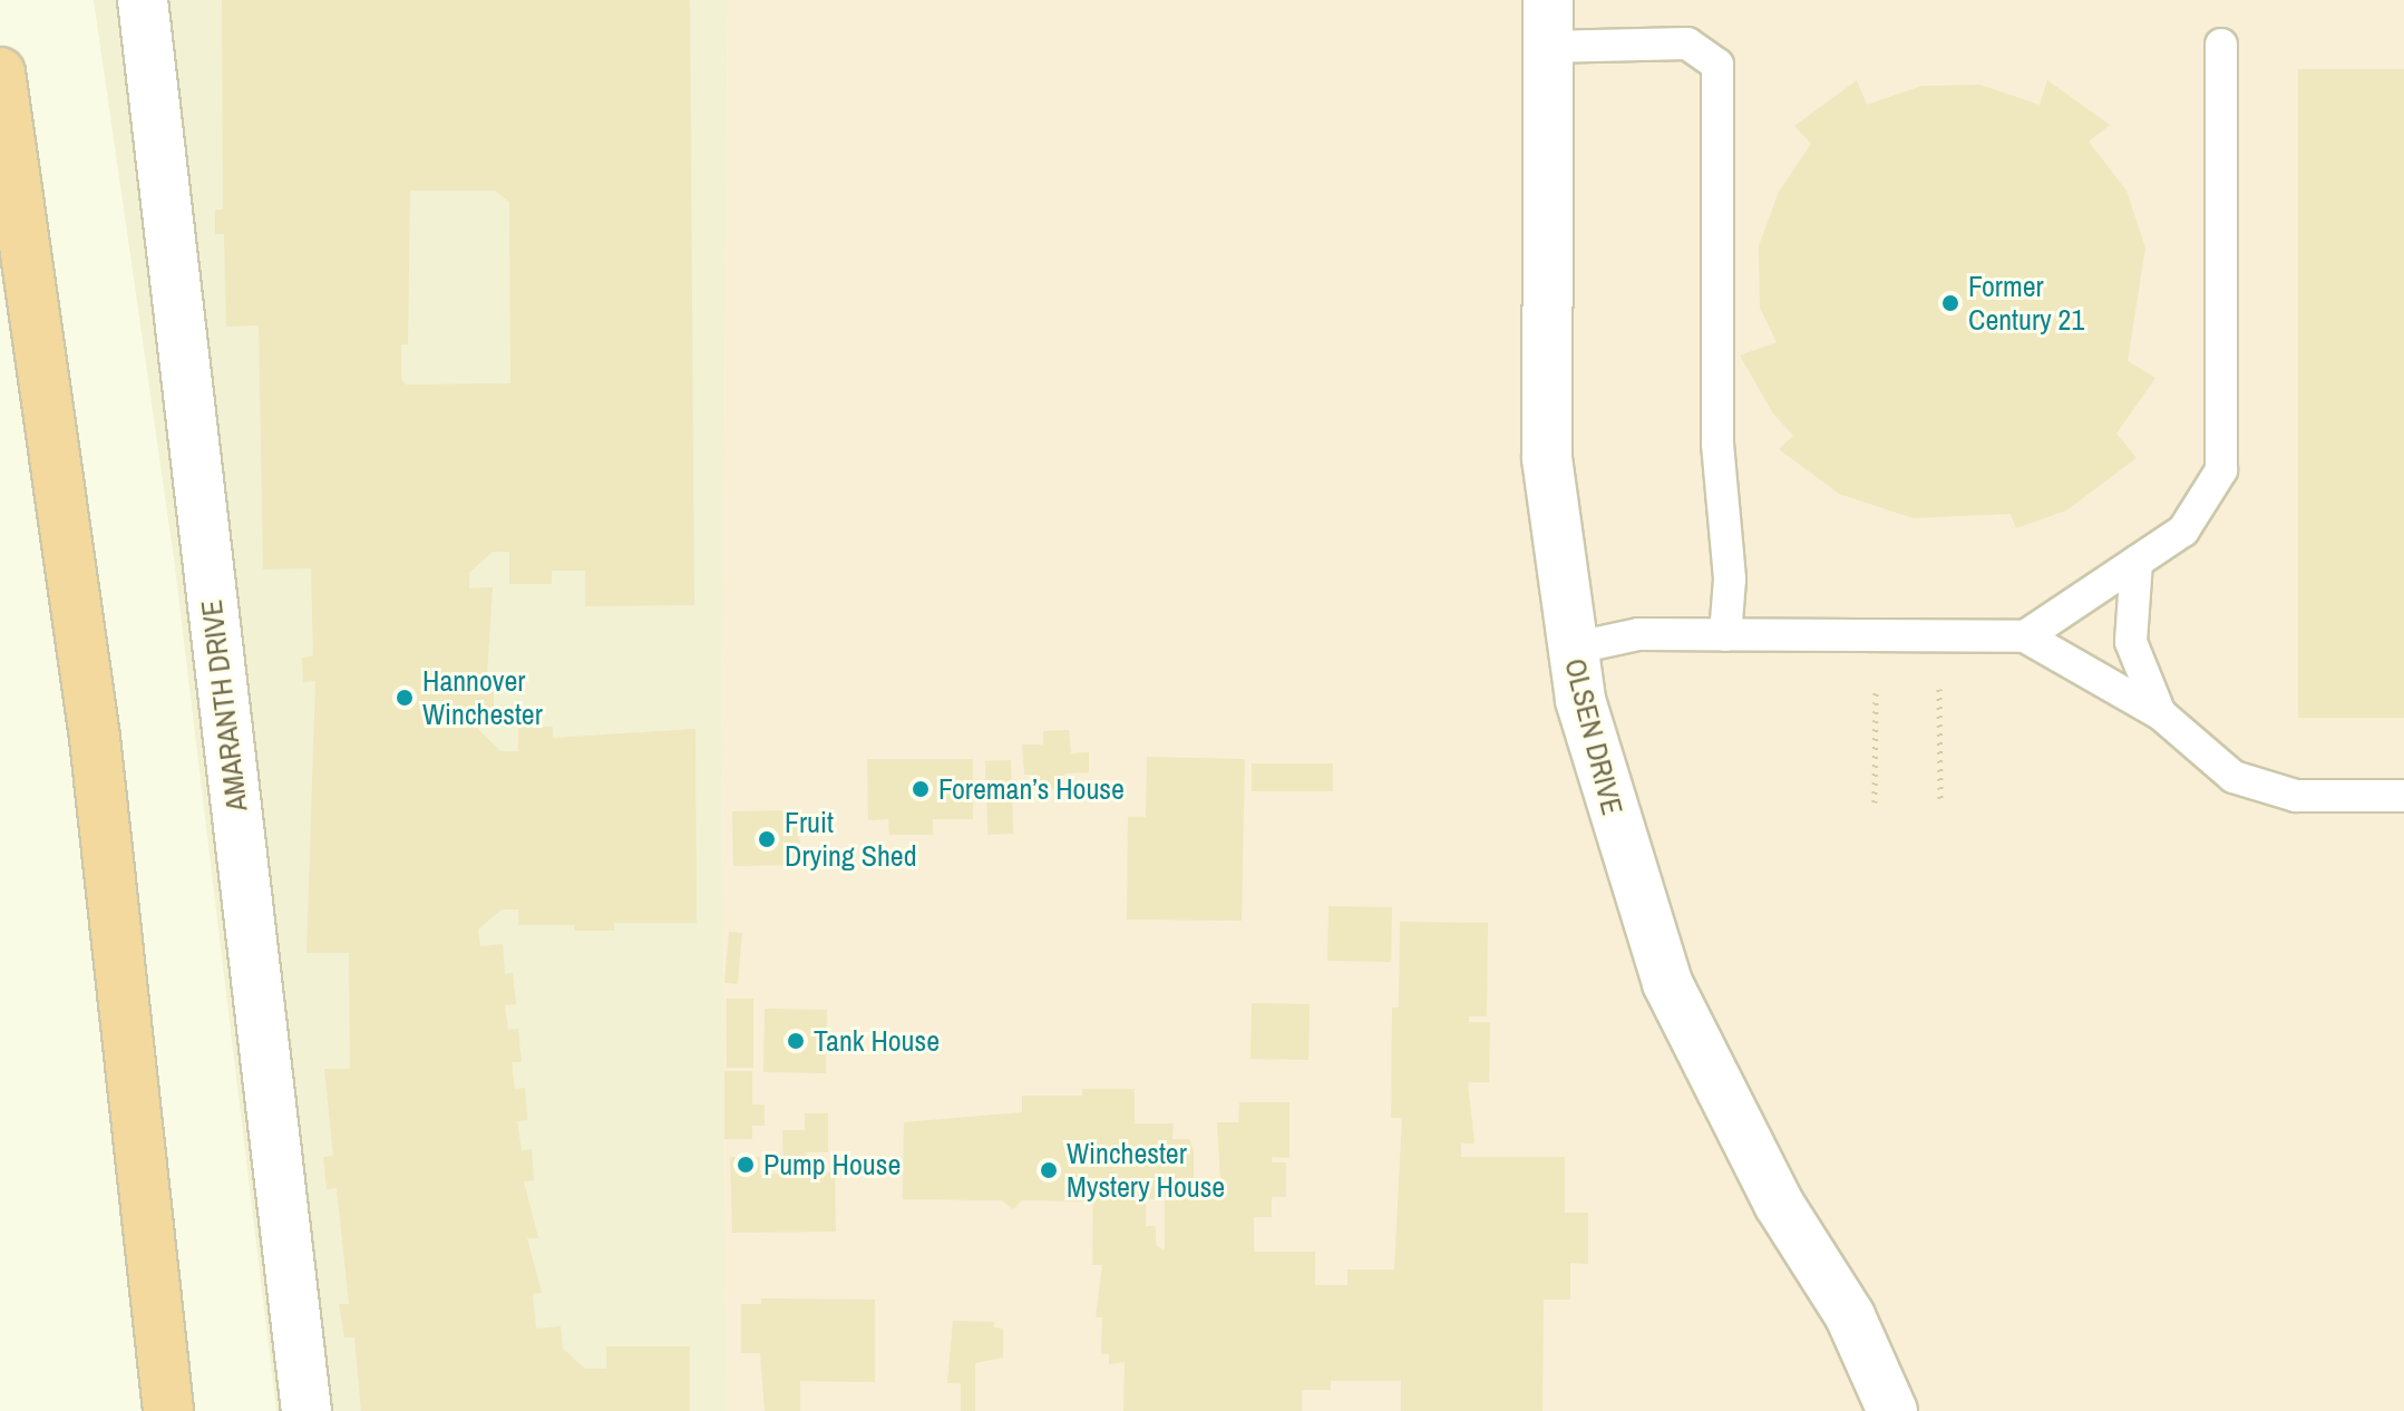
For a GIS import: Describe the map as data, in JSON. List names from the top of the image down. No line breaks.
{"streets":{"street":["AMARANTH DRIVE","OLSEN DRIVE"]},"places":["Former Century 21","Hannover Winchester","Foreman’s House","Fruit Drying Shed","Tank House","Pump House","Winchester Mystery House"]}
